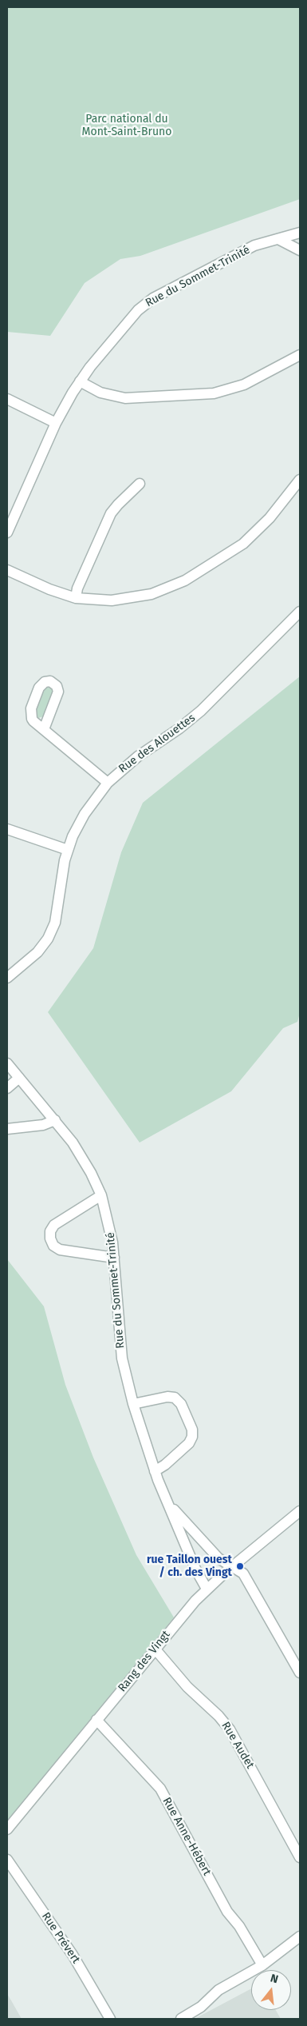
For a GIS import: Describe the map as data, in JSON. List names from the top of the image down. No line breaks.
{"streets":{"street":["Rue du Sommet-Trinité","Rue des Alouettes","Rang des Vingt","Rue Audet","Rue Anne-Hébert","Rue Prévert"]},"crossings":[["Rue du Sommet-Trinité","Rang des Vingt"],["Rang des Vingt","Rue Audet"],["Rang des Vingt","Rue Anne-Hébert"]],"parks":["Parc national du Mont-Saint-Bruno"],"places":["rue Taillon ouest / ch. des Vingt"],"north":"top"}
